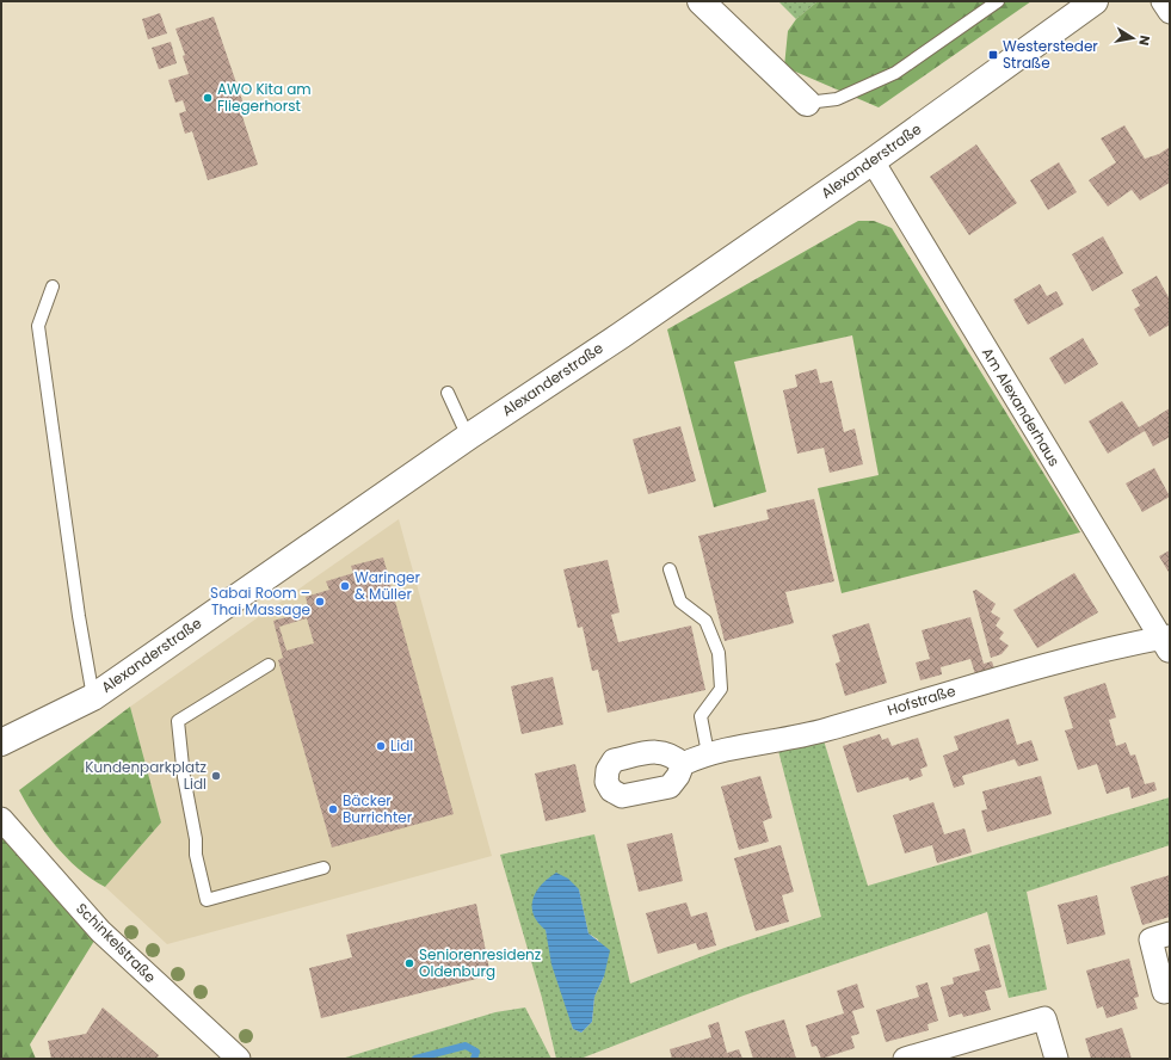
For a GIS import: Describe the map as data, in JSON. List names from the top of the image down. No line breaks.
{"streets":{"main road":["Alexanderstraße"],"street":["Am Alexanderhaus","Hofstraße","Schinkelstraße"]},"crossings":[["Alexanderstraße","Am Alexanderhaus"],["Am Alexanderhaus","Hofstraße"]],"places":{"transit":["Westersteder Straße"],"other":["AWO Kita am Fliegerhorst","Waringer & Müller","Sabai Room – Thai Massage","Lidl","Kundenparkplatz Lidl","Bäcker Burrichter","Seniorenresidenz Oldenburg"]},"north":"right"}
